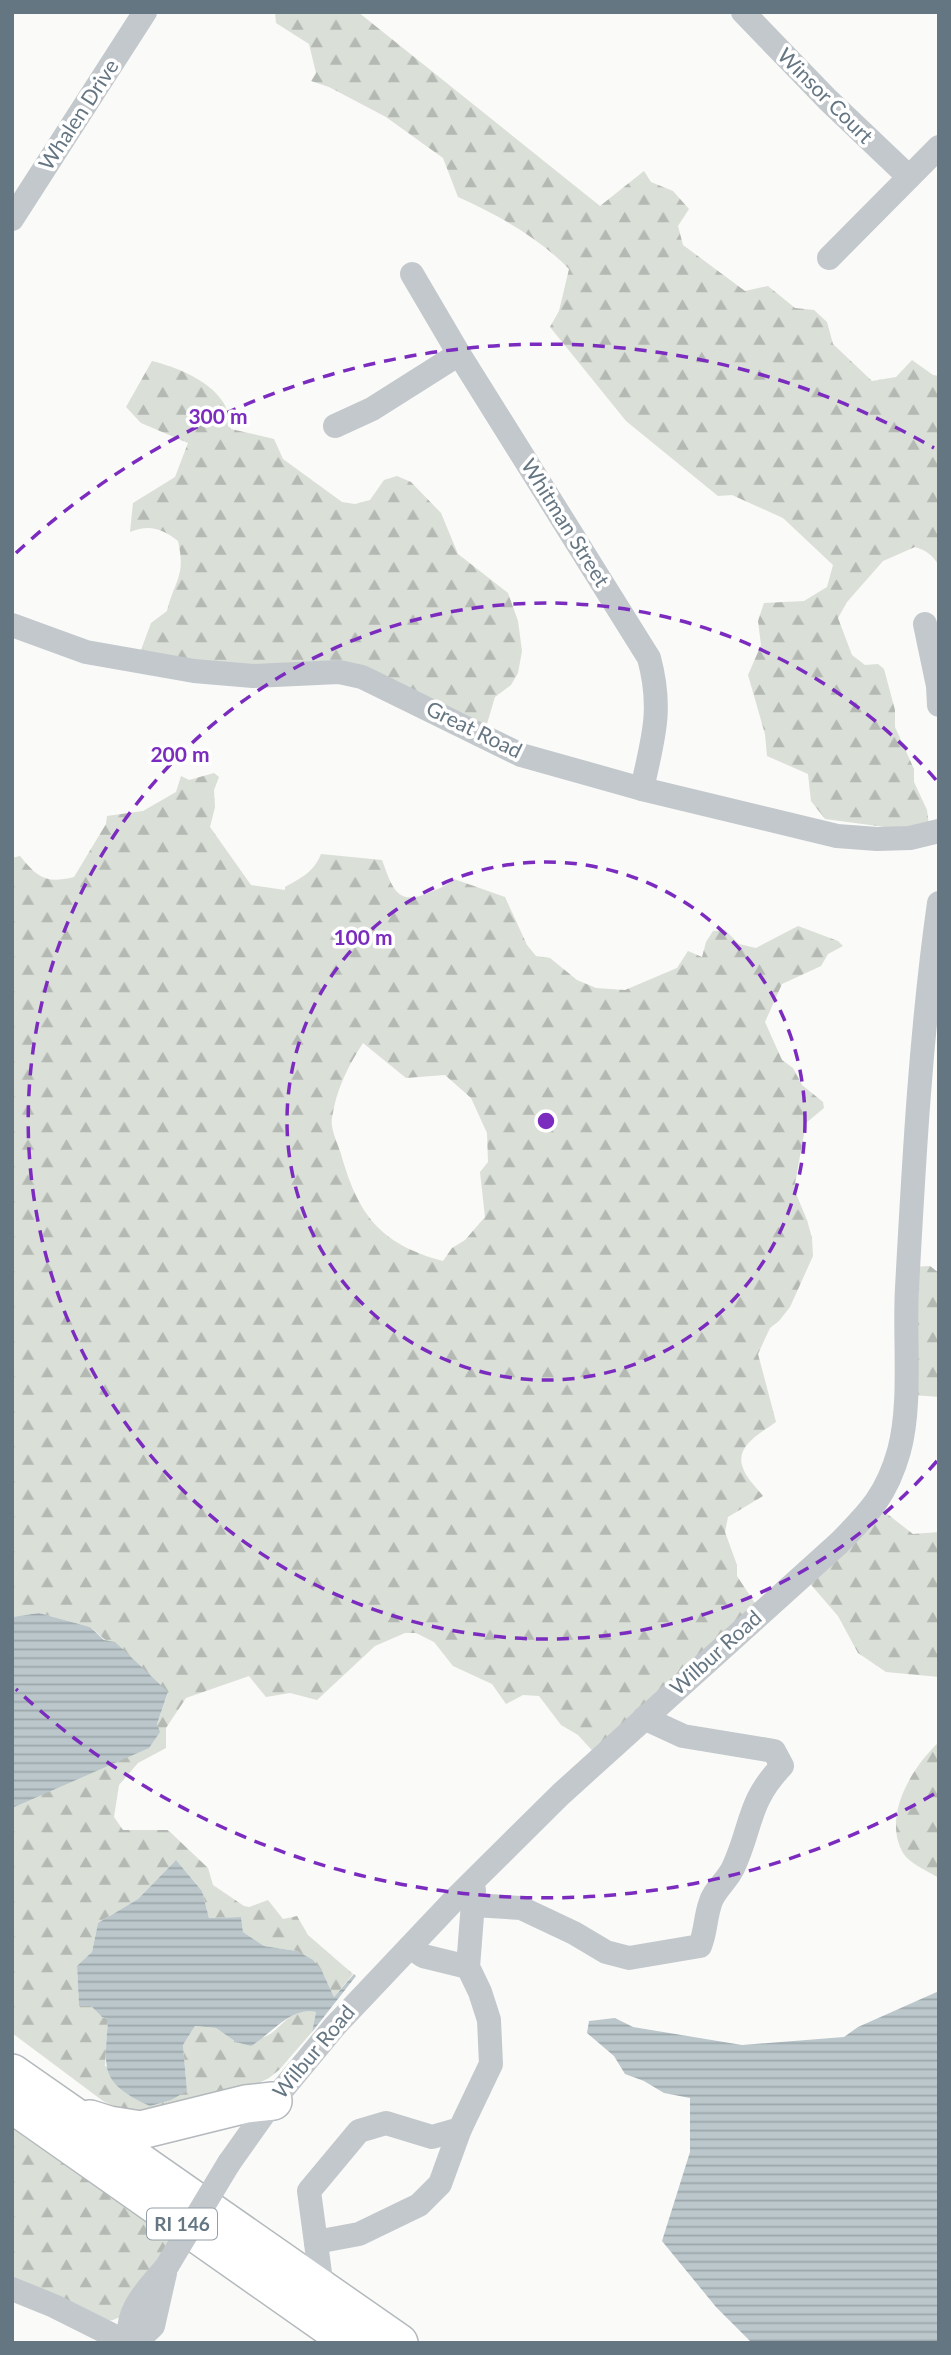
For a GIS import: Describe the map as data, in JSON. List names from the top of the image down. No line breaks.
{"streets":{"highway":["RI 146"],"street":["Winsor Court","Whalen Drive","Whitman Street","Great Road","Wilbur Road"]},"crossings":[["Whitman Street","Great Road"]],"rings":["300 m","200 m","100 m"]}
